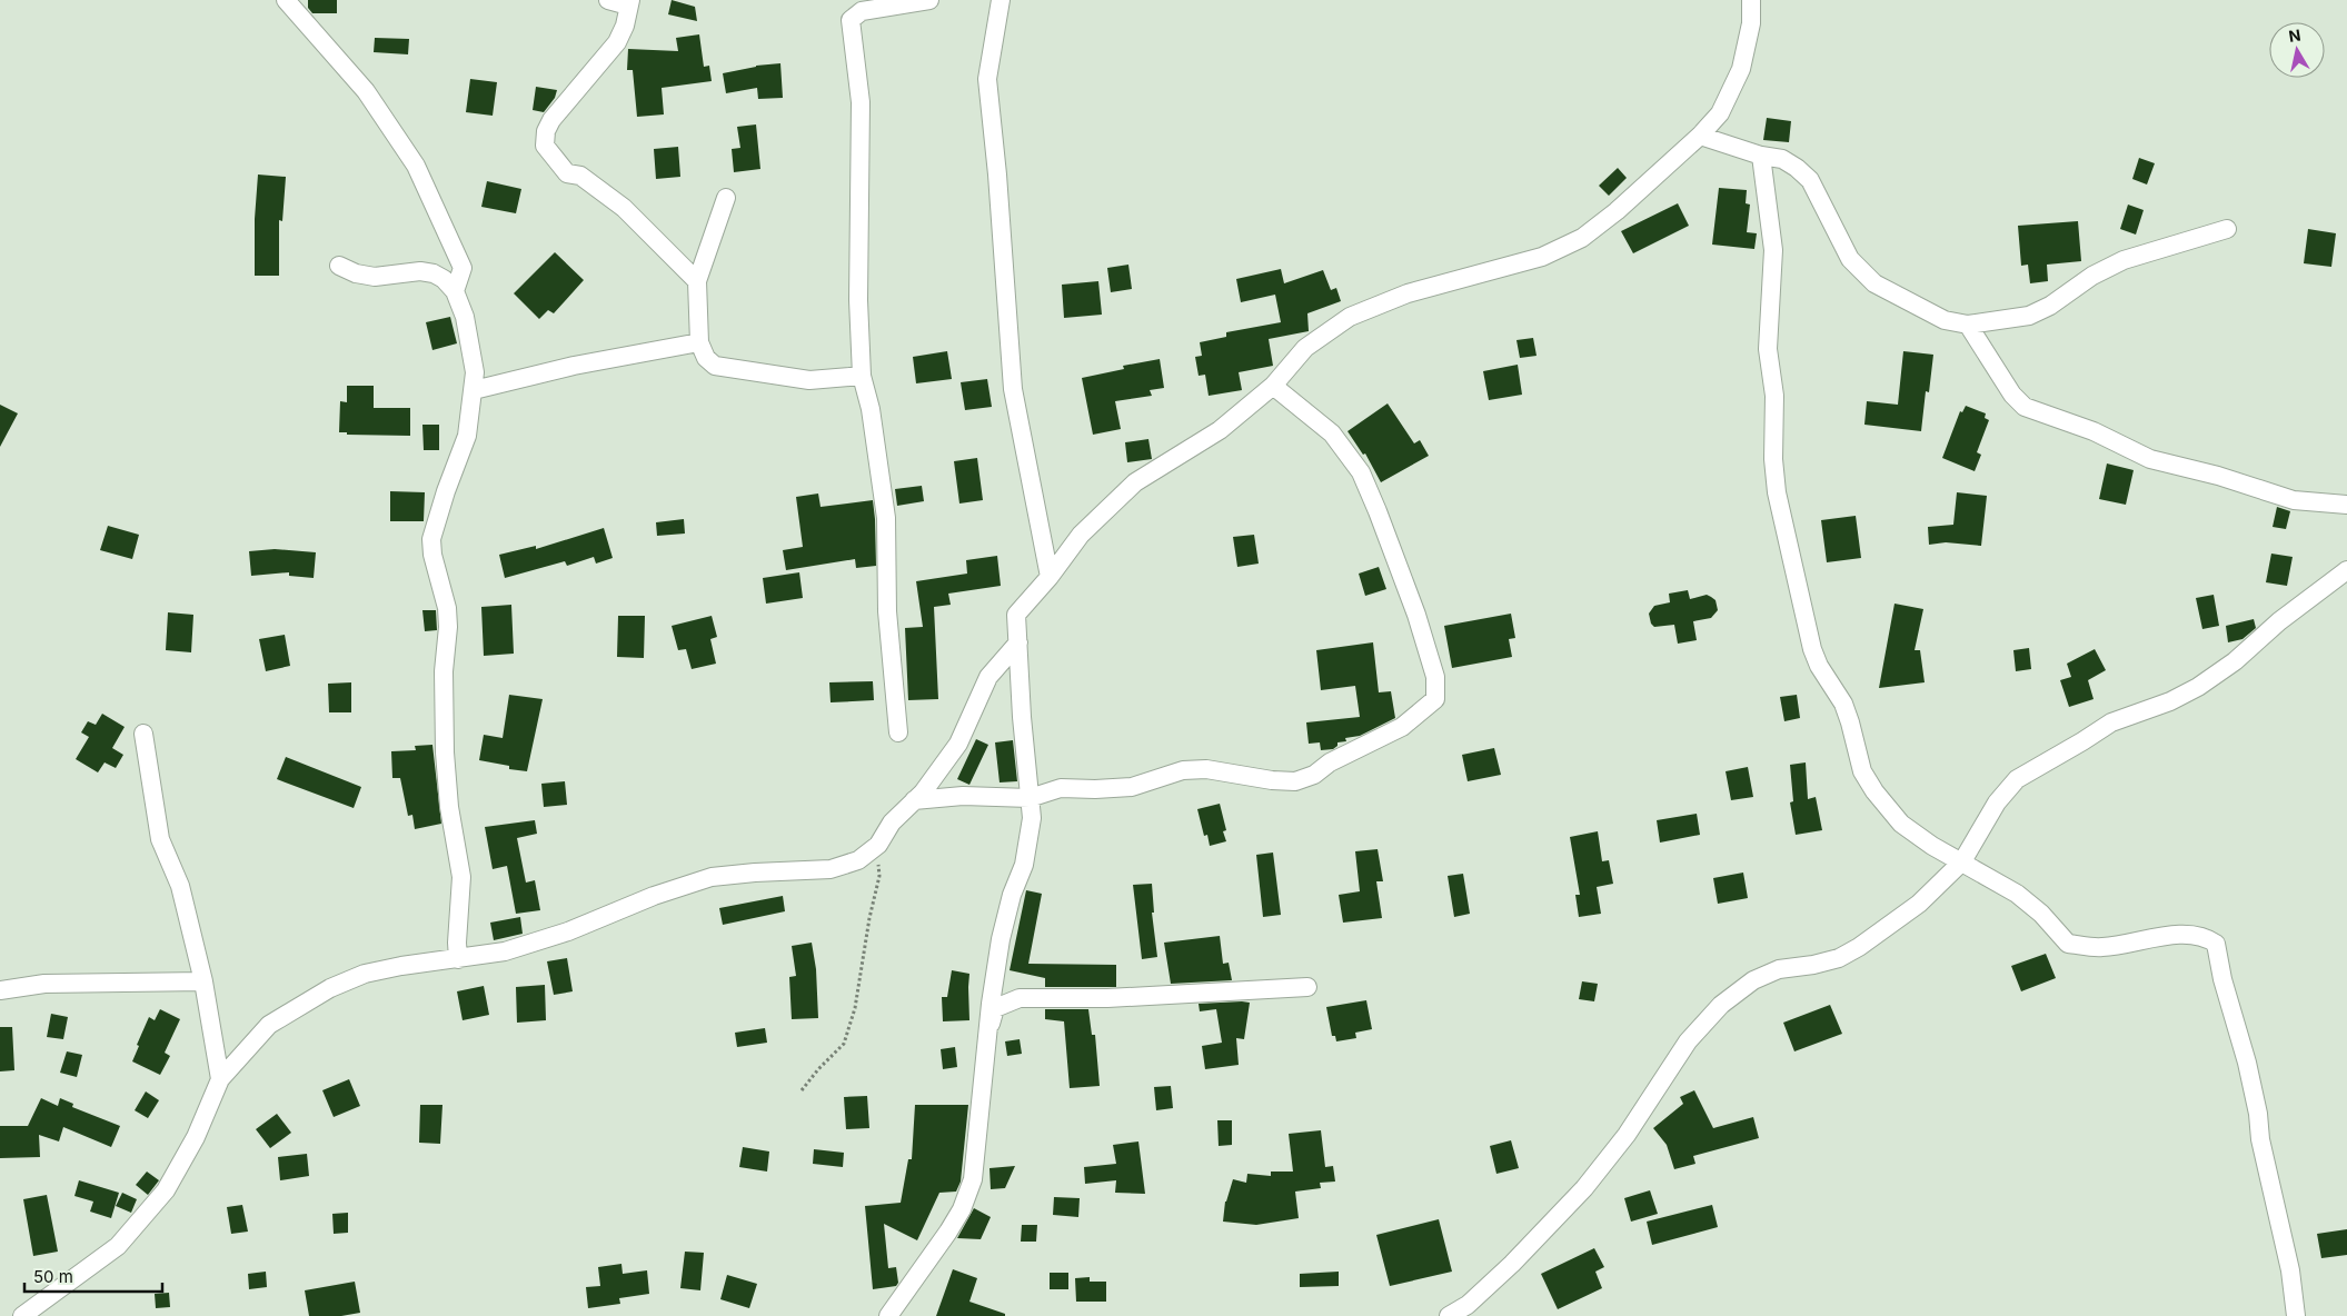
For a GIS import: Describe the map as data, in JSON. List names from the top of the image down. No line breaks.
{"scale_bar":"50 m","north":"top"}
